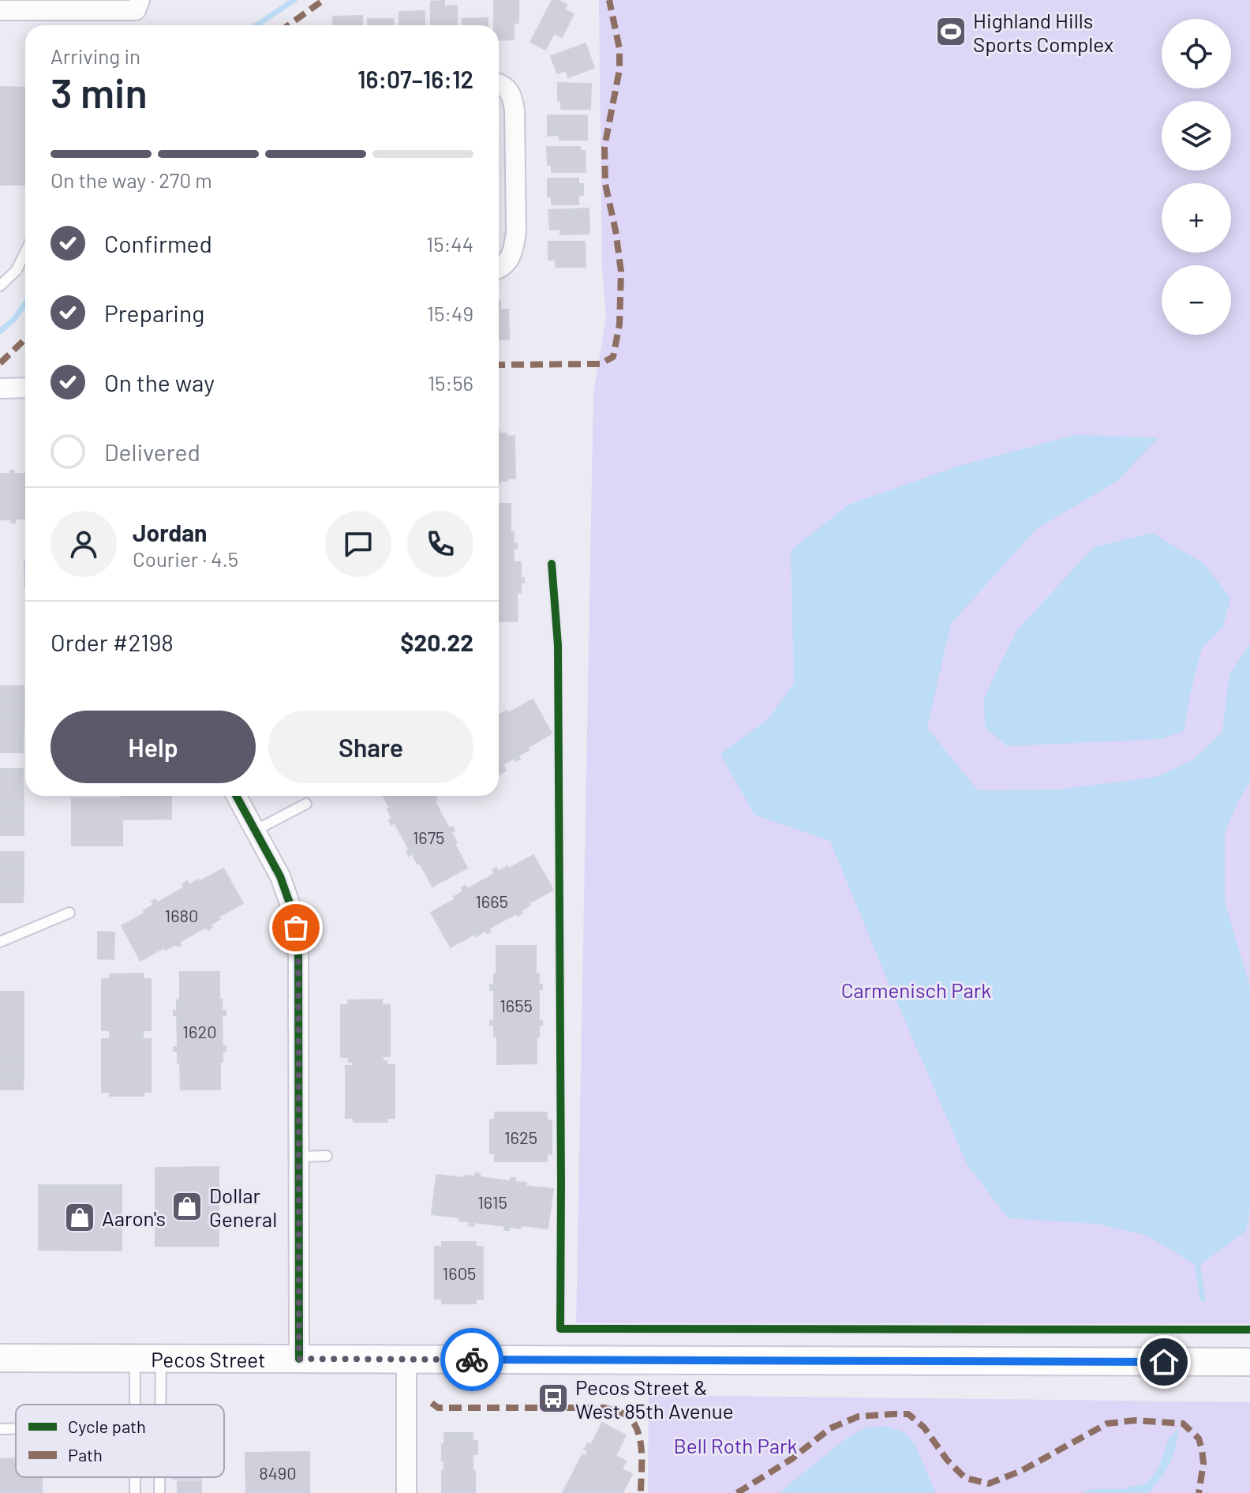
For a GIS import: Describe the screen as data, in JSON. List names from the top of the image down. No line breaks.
{"streets":{"main road":["Pecos Street"]},"parks":["Carmenisch Park","Bell Roth Park"],"places":{"sports":["Highland Hills Sports Complex"],"shop":["Dollar General","Aaron's"],"bus stop":["Pecos Street & West 85th Avenue"]},"house_numbers":["1675","1665","1680","1655","1620","1625","1615","1605","8490"],"legend":["Cycle path","Path"],"page":{"map_buttons":["+","−"],"heading":["3 min","Arriving in","16:07–16:12"],"panel":["Jordan","Courier · 4.5","Order #2198","$20.22"],"bar":"On the way · 270 m","list":[["Confirmed","15:44"],["Preparing","15:49"],["On the way","15:56"],"Delivered"],"buttons":["Help","Share"]}}
